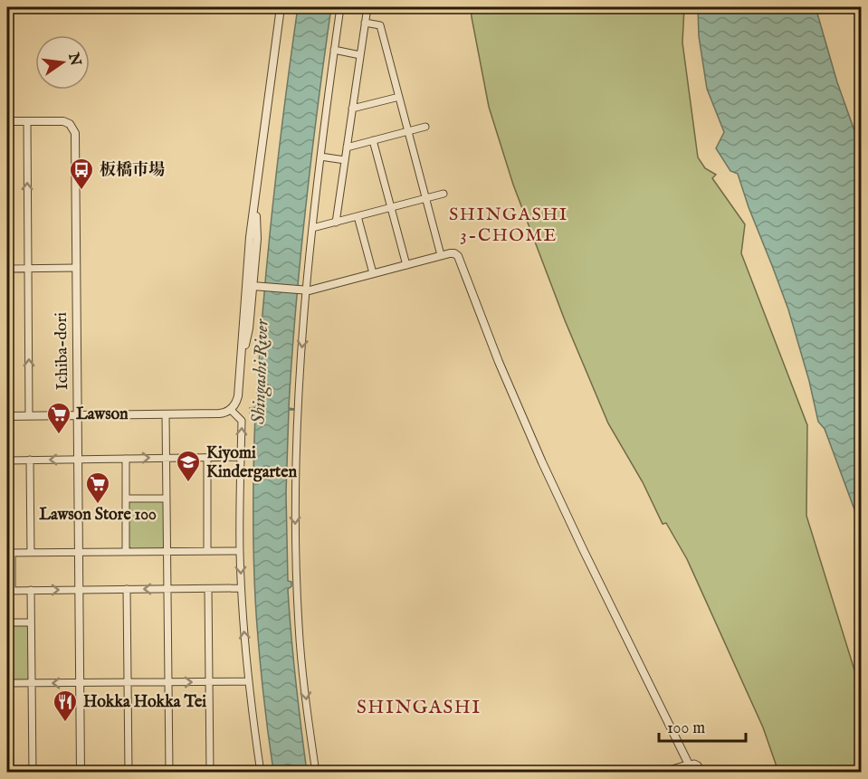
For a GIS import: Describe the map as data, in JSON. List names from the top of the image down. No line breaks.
{"streets":{"street":["Ichiba-dori"]},"districts":["SHINGASHI 3-CHOME","SHINGASHI"],"water":["Shingashi River"],"places":{"bus stop":["板橋市場"],"supermarket":["Lawson","Lawson Store 100"],"school or university":["Kiyomi Kindergarten"],"restaurant":["Hokka Hokka Tei"]},"scale_bar":"100 m","north":"right"}
